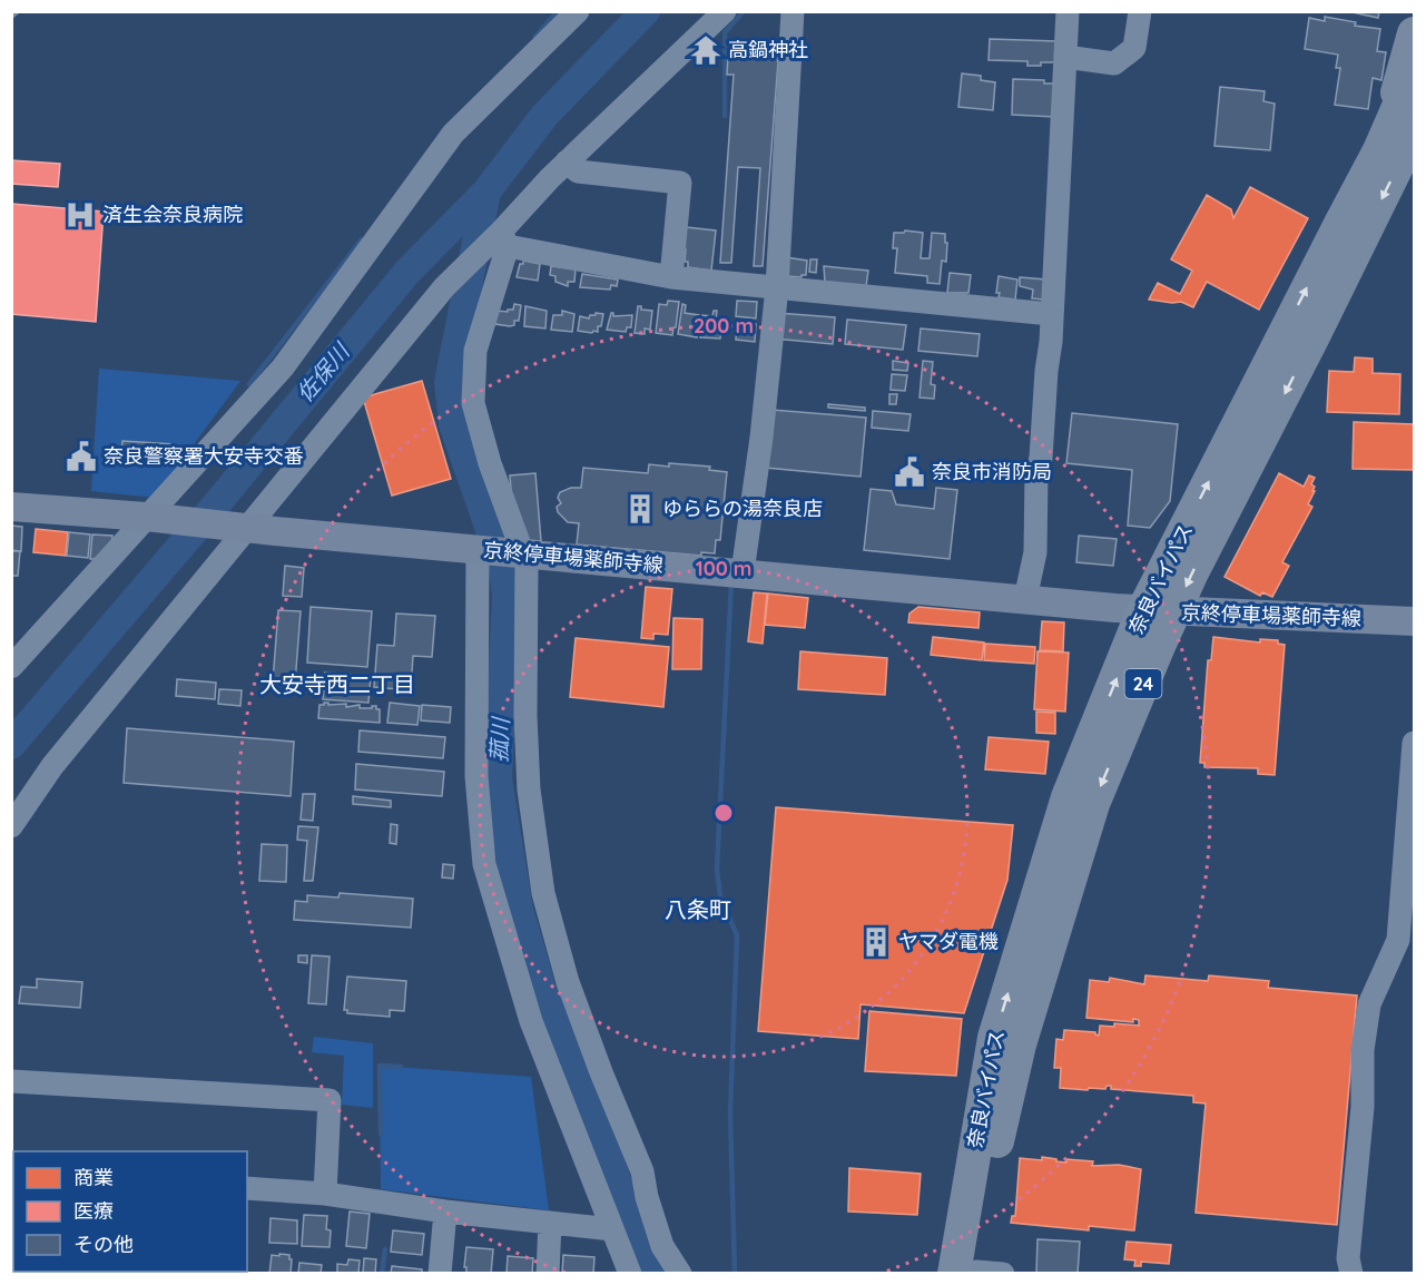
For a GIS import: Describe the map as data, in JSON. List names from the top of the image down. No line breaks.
{"streets":{"highway":["奈良バイパス","24"],"main road":["京終停車場薬師寺線"]},"crossings":[["京終停車場薬師寺線","奈良バイパス"]],"districts":["大安寺西二丁目","八条町"],"water":["佐保川","菰川"],"places":{"temple":["高鍋神社"],"hospital":["済生会奈良病院"],"public building":["奈良警察署大安寺交番","奈良市消防局"],"building":["ゆららの湯奈良店","ヤマダ電機"]},"legend":["商業","医療","その他"],"rings":["200 m","100 m"]}
